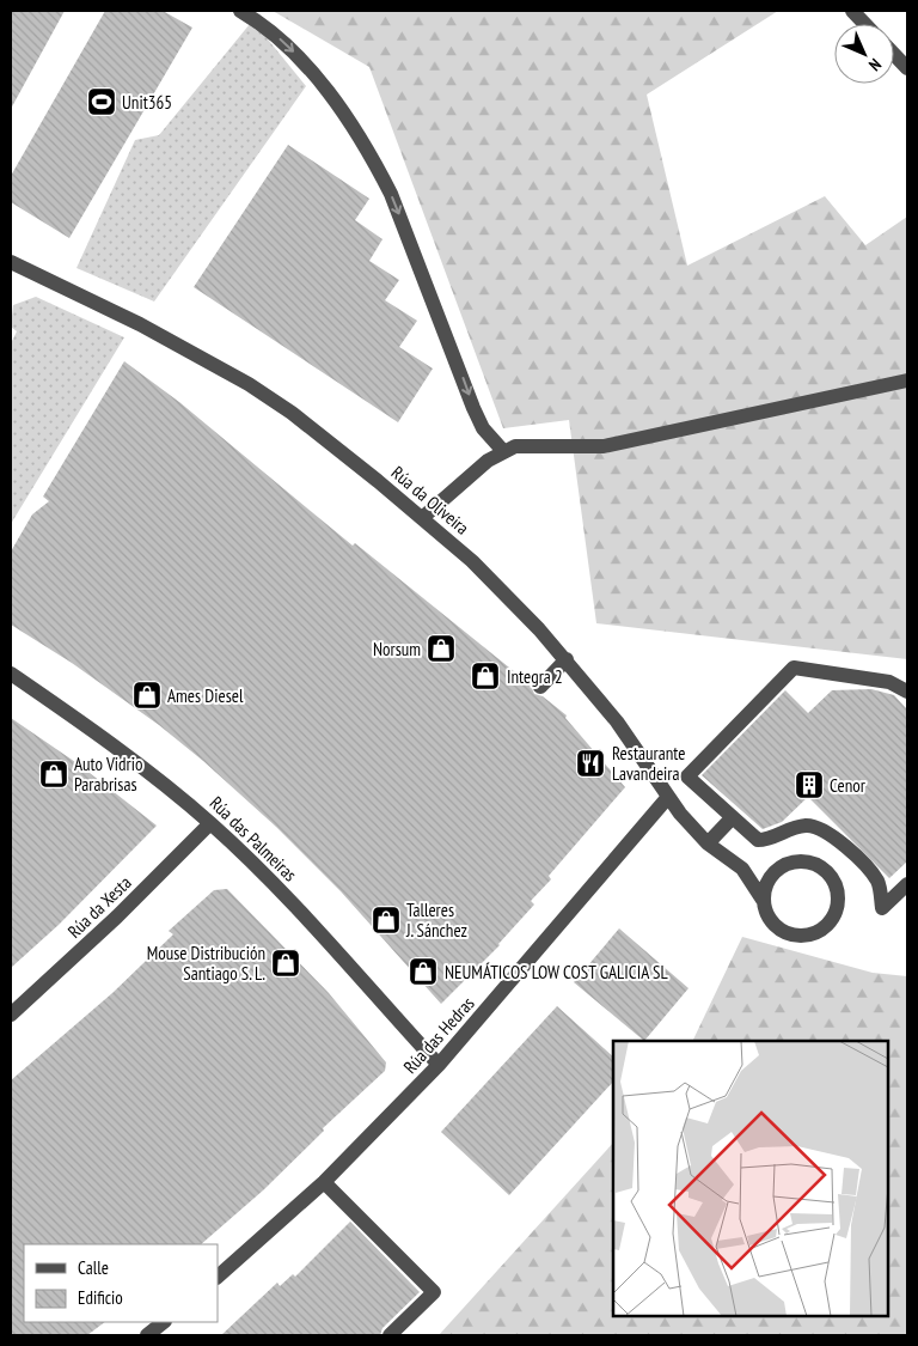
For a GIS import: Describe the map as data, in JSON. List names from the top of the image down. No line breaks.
{"streets":{"street":["Rúa da Oliveira","Rúa das Palmeiras","Rúa da Xesta","Rúa das Hedras"]},"crossings":[["Rúa da Oliveira","Rúa das Hedras"],["Rúa das Palmeiras","Rúa da Xesta"],["Rúa das Palmeiras","Rúa das Hedras"]],"places":{"sports":["Unit365"],"shop":["Norsum","Integra 2","Ames Diesel","Auto Vidrio Parabrisas","Talleres J. Sánchez","Mouse Distribución Santiago S. L.","NEUMÁTICOS LOW COST GALICIA SL"],"restaurant":["Restaurante Lavandeira"],"building":["Cenor"]},"legend":["Calle","Edificio"],"north":"bottom right"}
